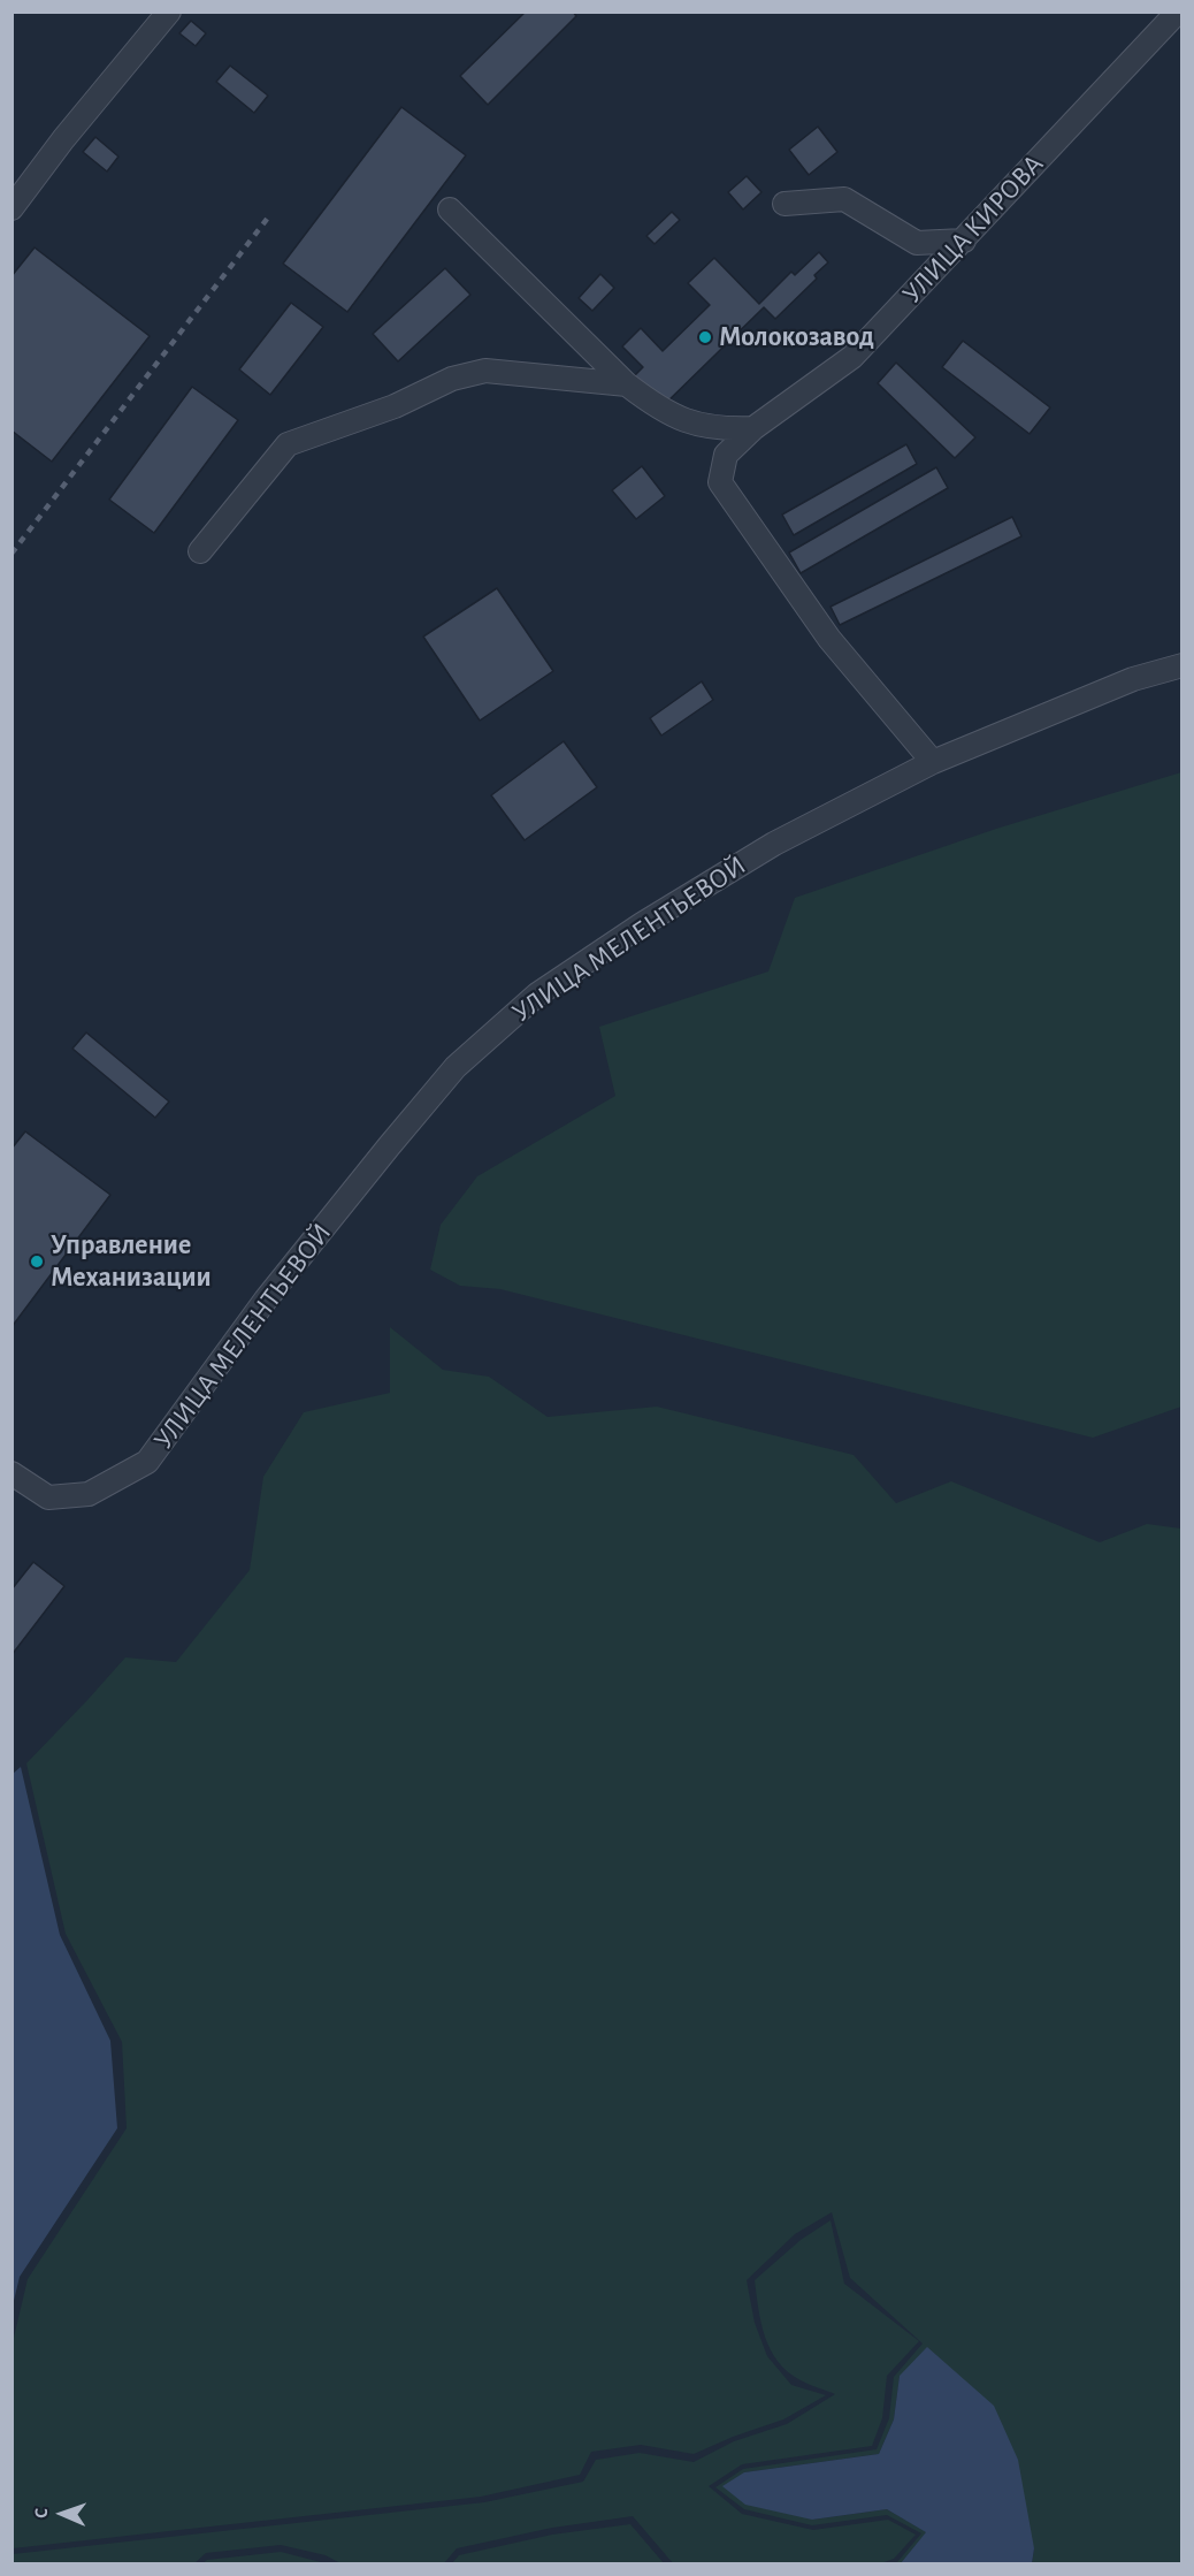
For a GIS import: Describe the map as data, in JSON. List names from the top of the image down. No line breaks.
{"streets":{"street":["УЛИЦА КИРОВА","УЛИЦА МЕЛЕНТЬЕВОЙ"]},"crossings":[["УЛИЦА КИРОВА","УЛИЦА МЕЛЕНТЬЕВОЙ"]],"places":["Молокозавод","Управление Механизации"],"north":"left"}
